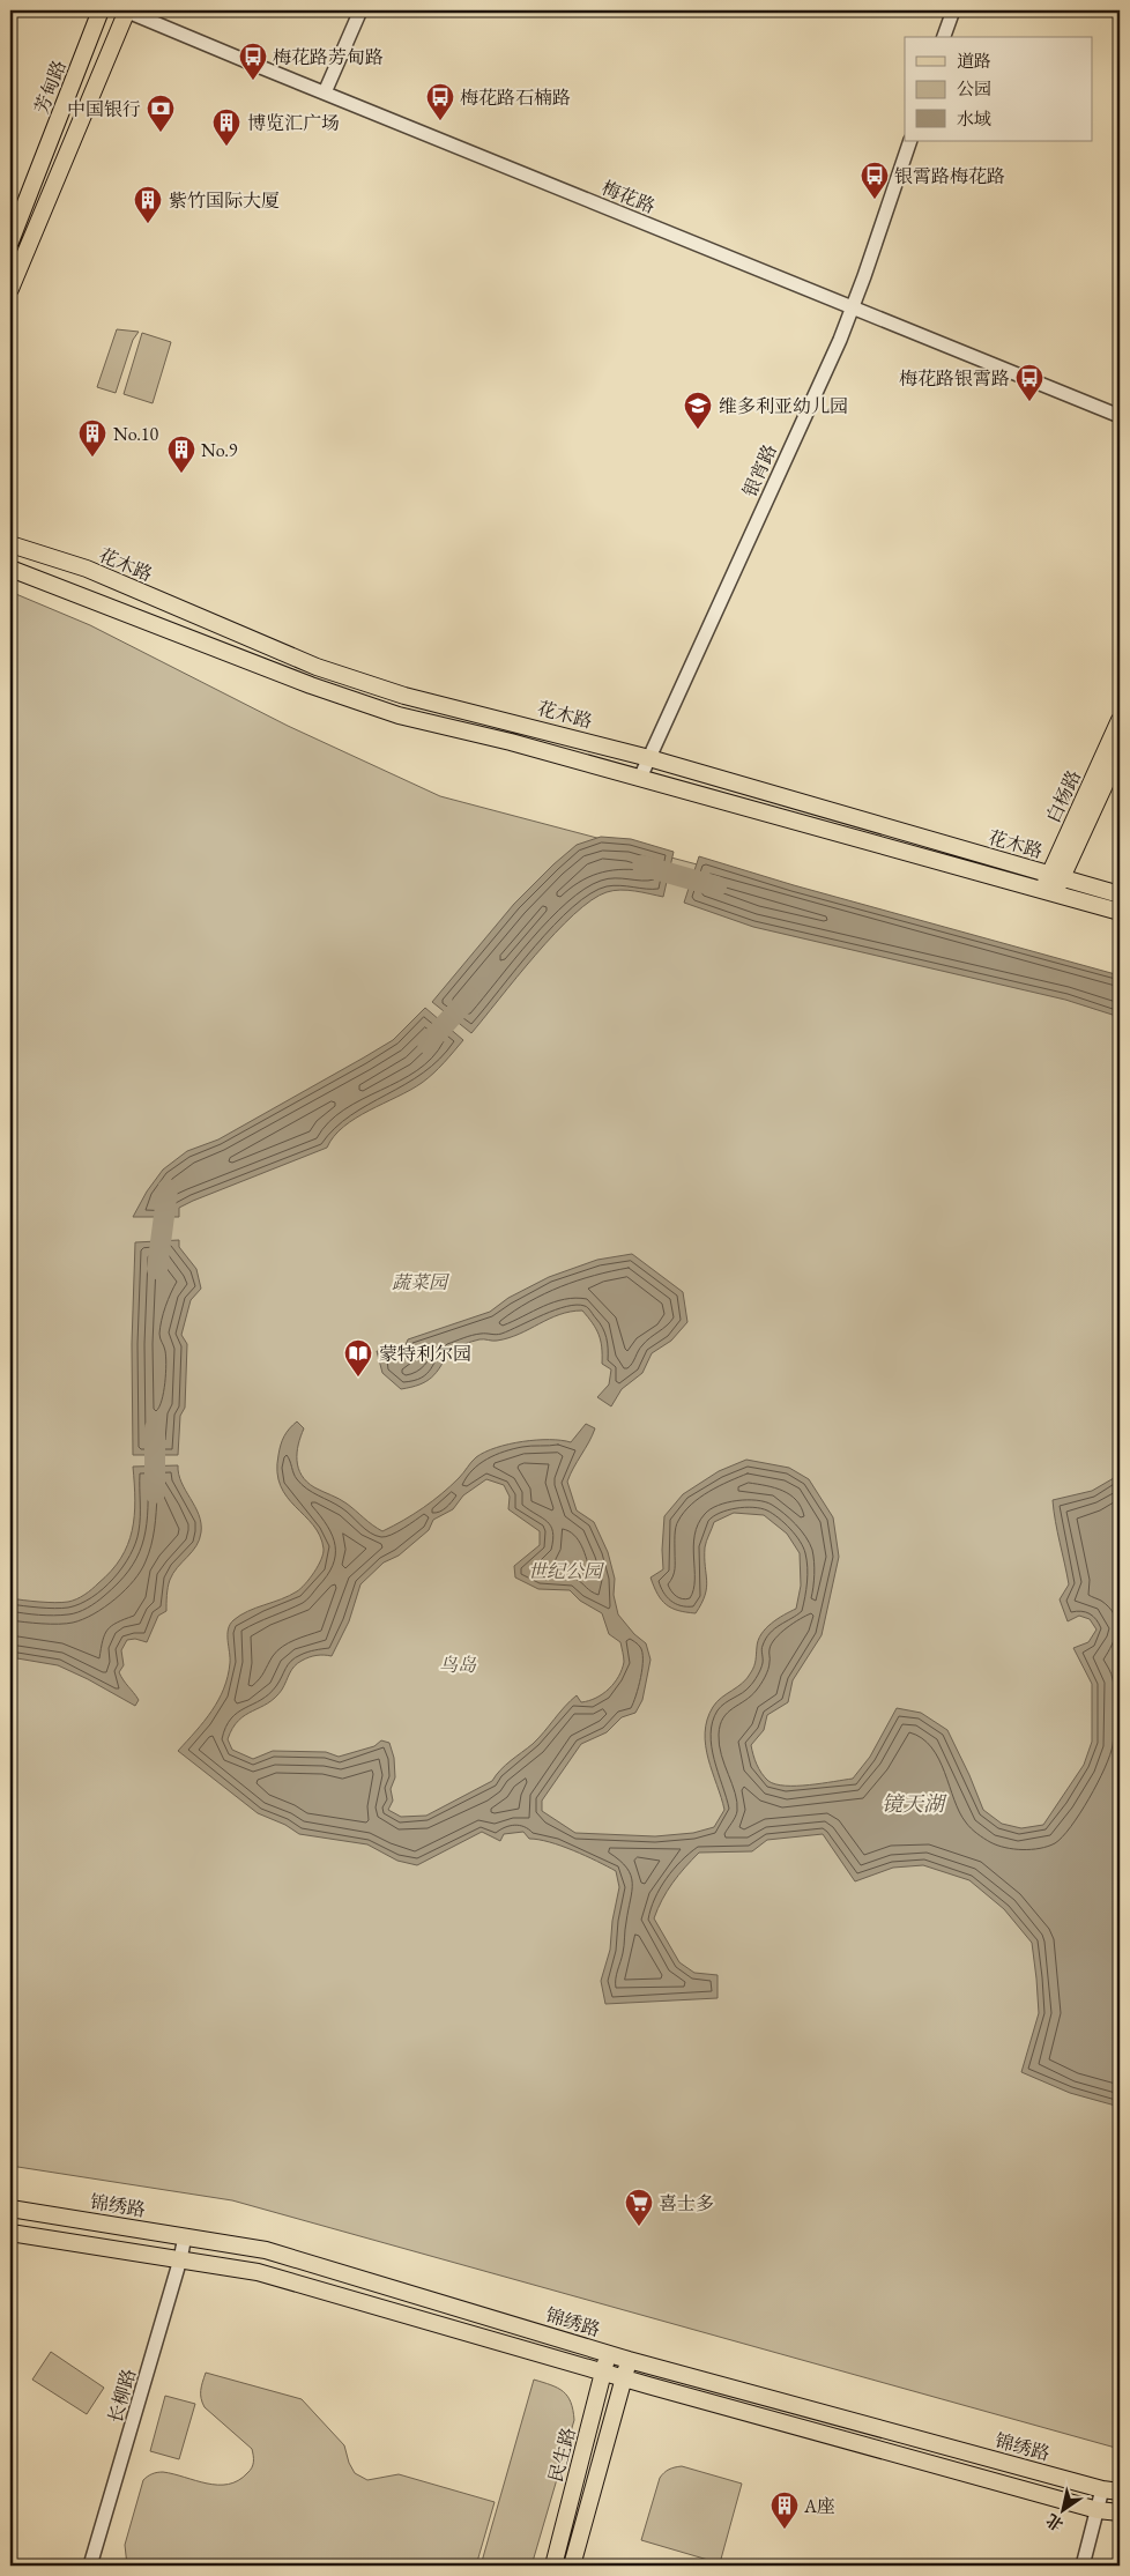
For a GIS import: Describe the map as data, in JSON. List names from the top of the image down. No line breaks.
{"streets":{"main road":["芳甸路","花木路","白杨路","锦绣路","民生路"],"street":["梅花路","银宵路","长柳路"]},"crossings":[["梅花路","银宵路"],["银宵路","花木路"],["花木路","白杨路"],["锦绣路","长柳路"],["锦绣路","民生路"]],"water":["镜天湖"],"parks":["蔬菜园","世纪公园","鸟岛"],"places":{"bus stop":["梅花路芳甸路","梅花路石楠路","银霄路梅花路","梅花路银霄路"],"bank":["中国银行"],"building":["博览汇广场","紫竹国际大厦","No.10","No.9","A座"],"school or university":["维多利亚幼儿园"],"library":["蒙特利尔园"],"supermarket":["喜士多"]},"legend":["道路","公园","水域"],"north":"bottom left"}
